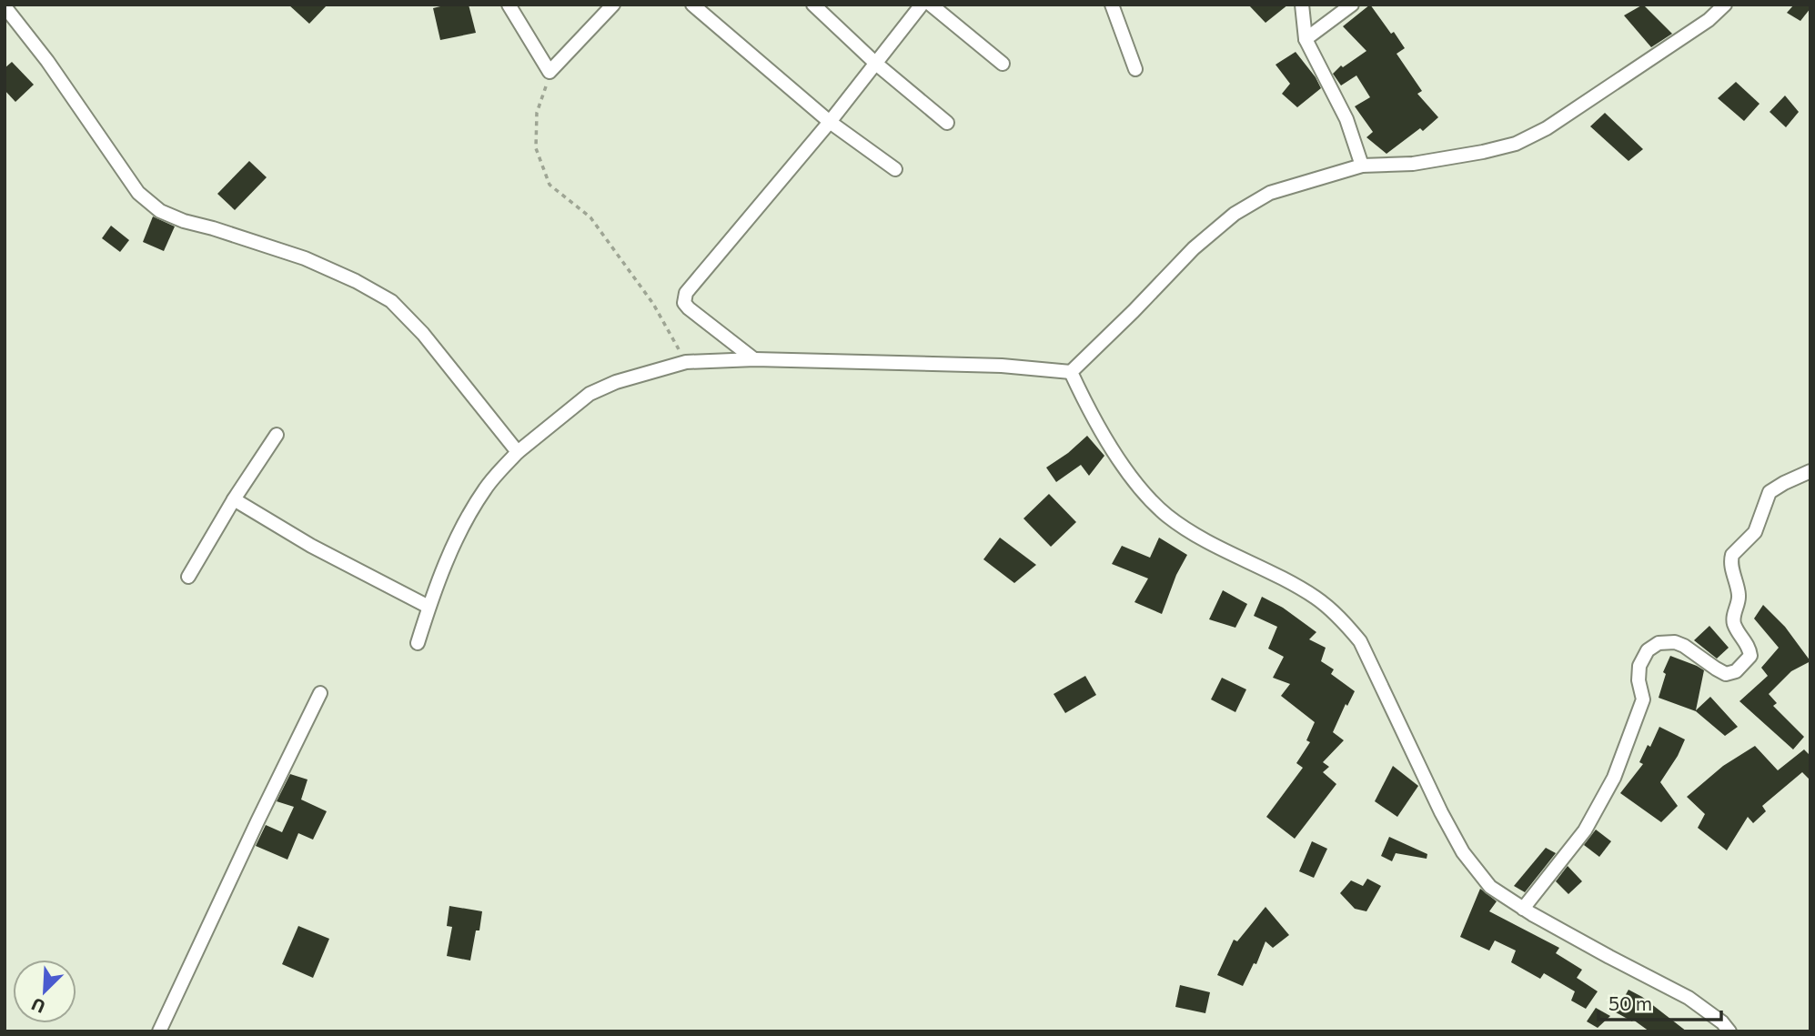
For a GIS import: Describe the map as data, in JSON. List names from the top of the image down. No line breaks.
{"scale_bar":"50 m","north":"bottom left"}
